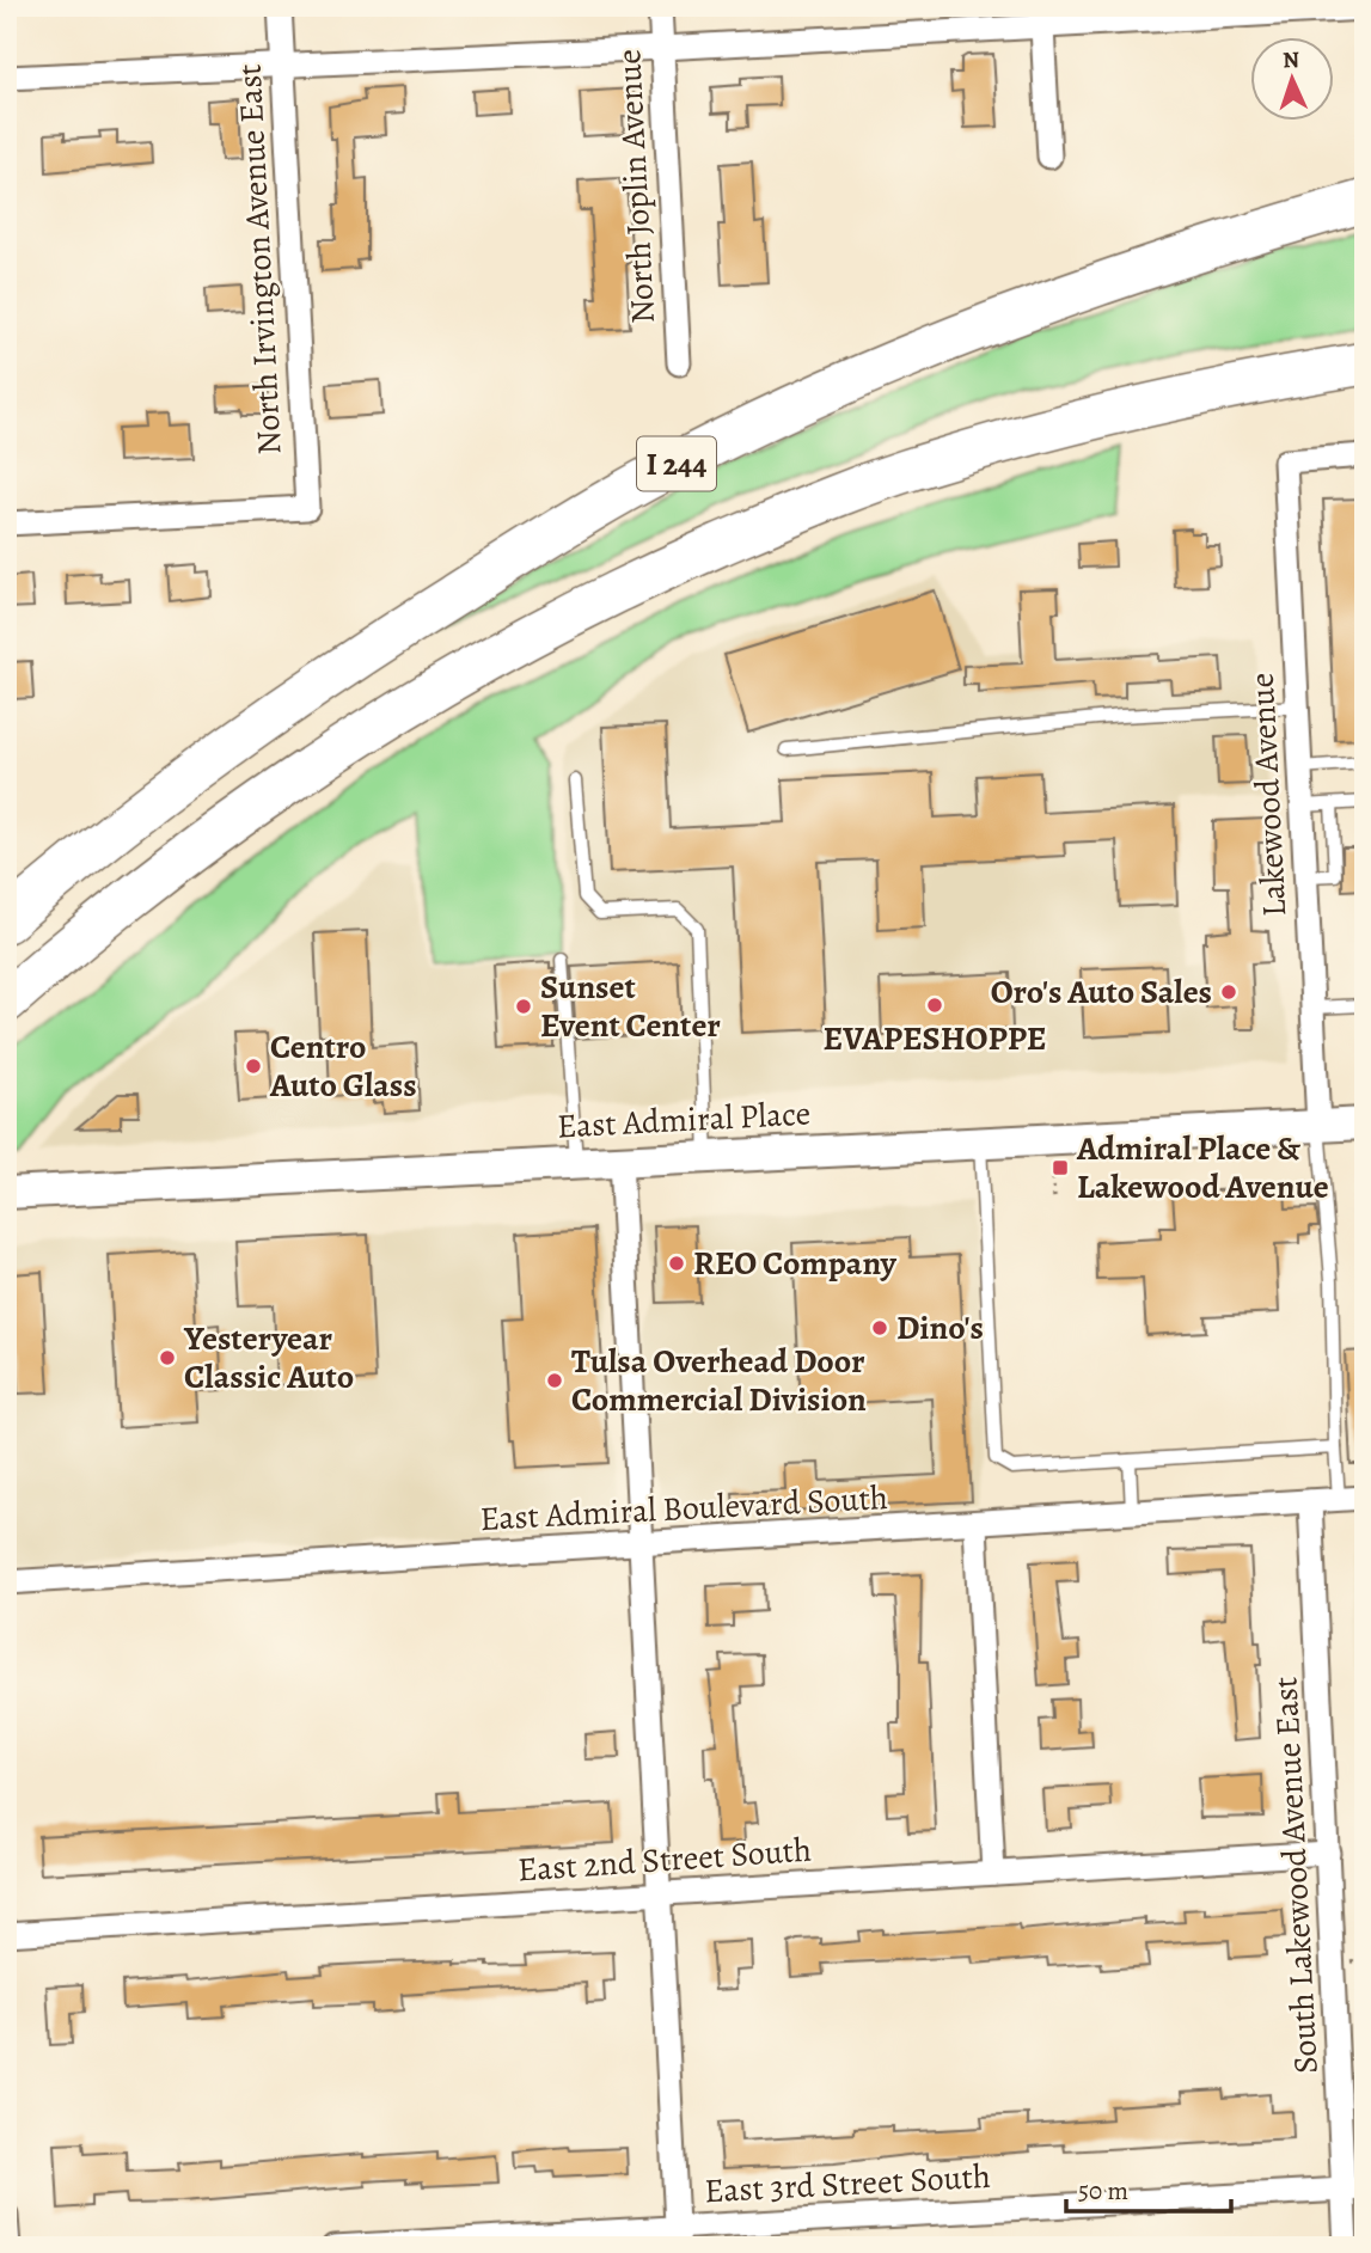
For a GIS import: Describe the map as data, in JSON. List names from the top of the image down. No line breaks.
{"streets":{"highway":["I 244"],"main road":["East Admiral Place"],"street":["North Joplin Avenue","North Irvington Avenue East","Lakewood Avenue","East Admiral Boulevard South","East 2nd Street South","South Lakewood Avenue East","East 3rd Street South"]},"crossings":[["Lakewood Avenue","East Admiral Place"],["East Admiral Boulevard South","South Lakewood Avenue East"],["East 2nd Street South","South Lakewood Avenue East"],["South Lakewood Avenue East","East 3rd Street South"]],"places":{"other":["Oro's Auto Sales","EVAPESHOPPE","Sunset Event Center","Centro Auto Glass","REO Company","Dino's","Yesteryear Classic Auto","Tulsa Overhead Door Commercial Division"],"transit":["Admiral Place & Lakewood Avenue"]},"scale_bar":"50 m","north":"top"}
